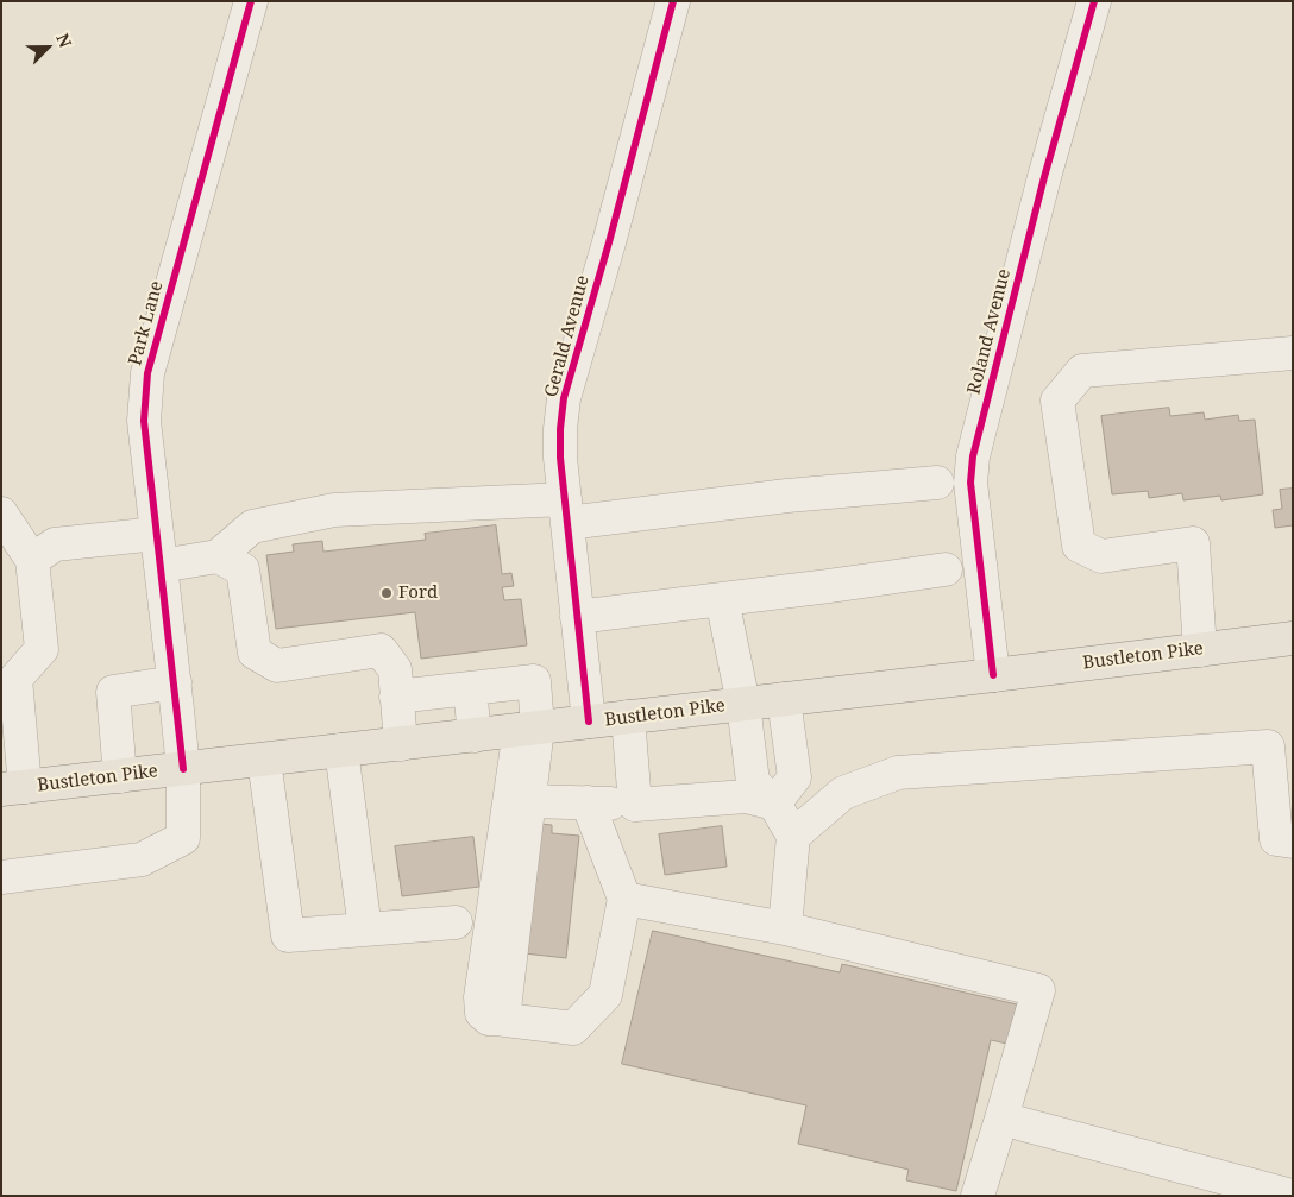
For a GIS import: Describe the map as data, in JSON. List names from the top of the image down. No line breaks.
{"streets":{"main road":["Bustleton Pike"],"street":["Park Lane","Roland Avenue","Gerald Avenue"]},"crossings":[["Park Lane","Bustleton Pike"],["Roland Avenue","Bustleton Pike"],["Gerald Avenue","Bustleton Pike"]],"places":["Ford"],"north":"top right"}
